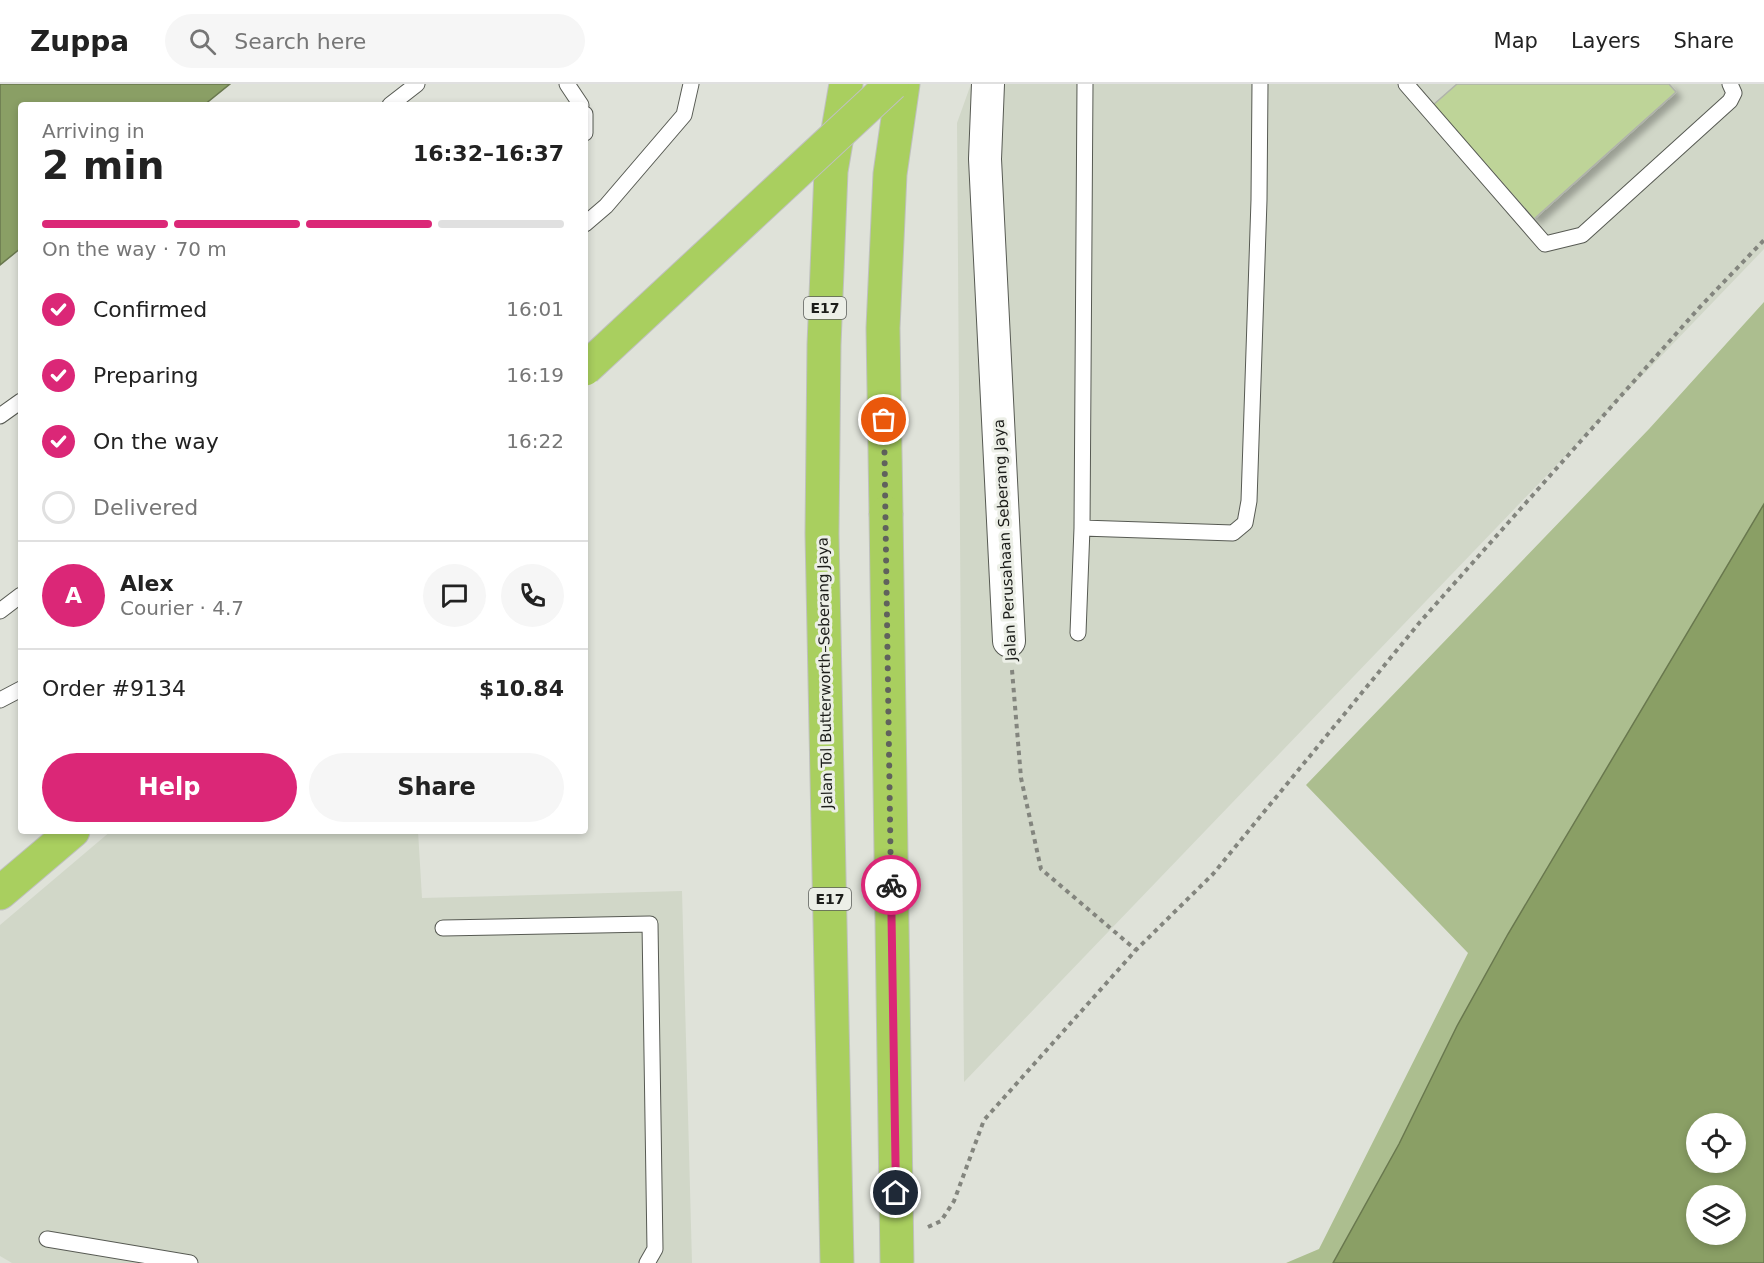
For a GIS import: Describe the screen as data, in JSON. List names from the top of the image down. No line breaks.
{"streets":{"highway":["E17","Jalan Tol Butterworth–Seberang Jaya"],"street":["Jalan Perusahaan Seberang Jaya"]},"page":{"header":"Zuppa","search":"Search here","nav":["Map","Layers","Share"],"heading":["2 min","Arriving in","16:32–16:37"],"panel":["Alex","Courier · 4.7","Order #9134","$10.84"],"bar":"On the way · 70 m","list":[["Confirmed","16:01"],["Preparing","16:19"],["On the way","16:22"],"Delivered"],"round":"A","buttons":["Help","Share"]}}
